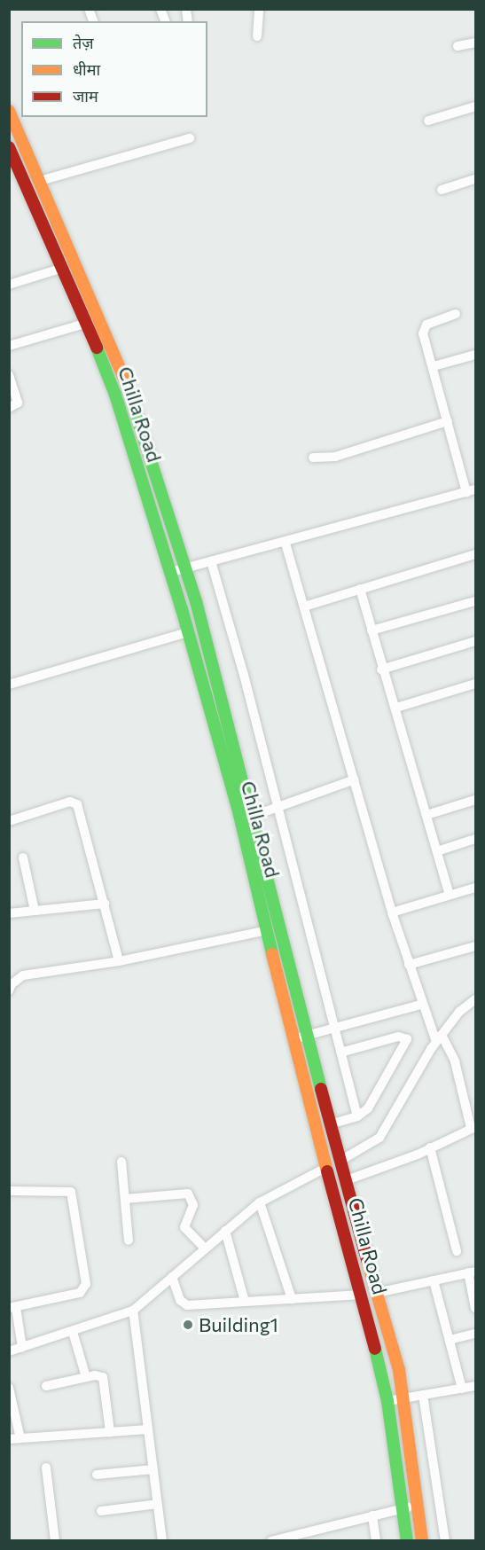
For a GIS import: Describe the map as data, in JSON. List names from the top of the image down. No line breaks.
{"streets":{"main road":["Chilla Road"]},"places":["Building1"],"legend":["तेज़","धीमा","जाम"]}
